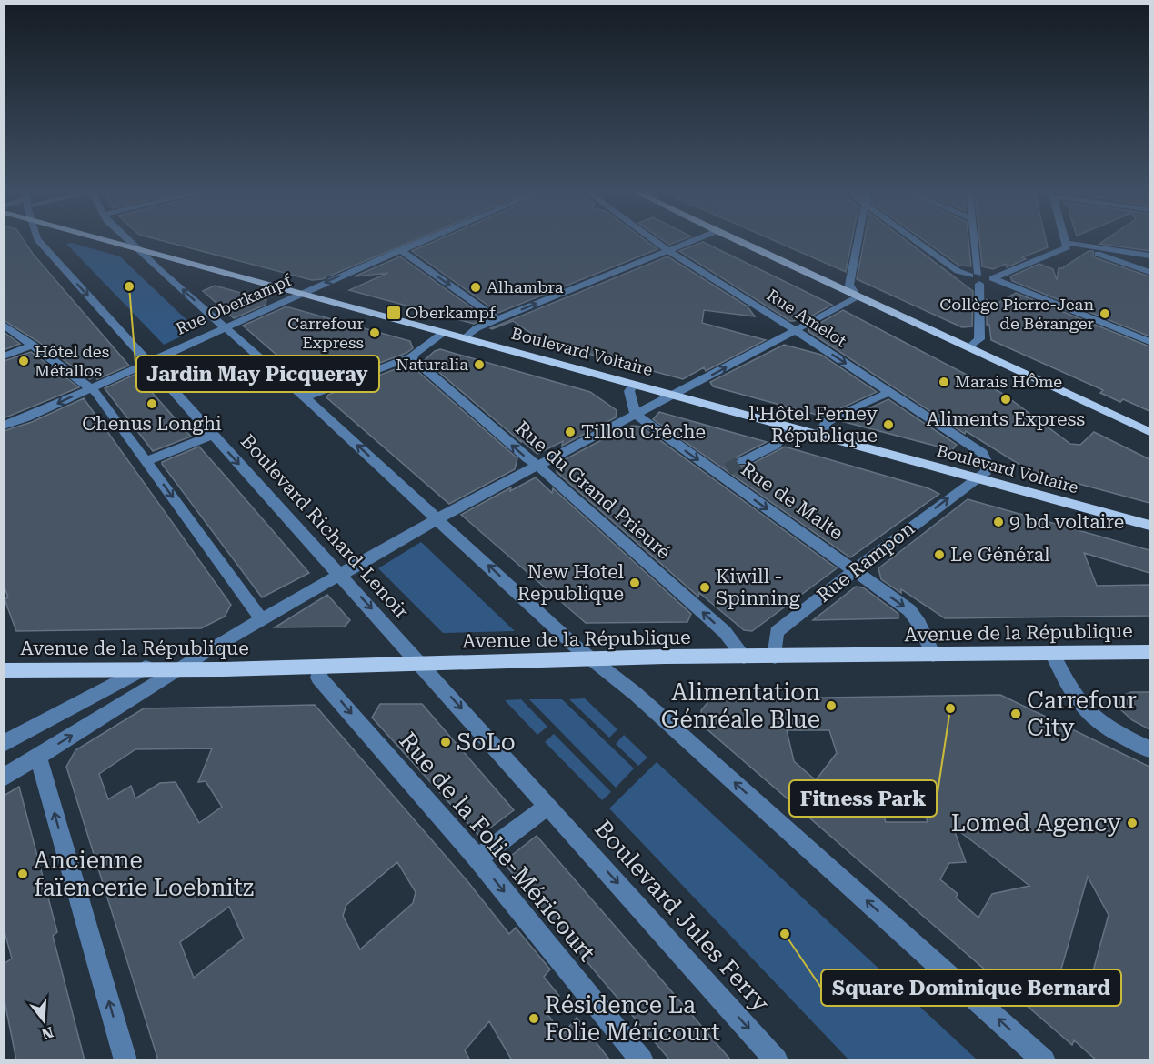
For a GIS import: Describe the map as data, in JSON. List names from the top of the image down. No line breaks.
{"streets":{"main road":["Boulevard Voltaire","Avenue de la République"],"street":["Rue Oberkampf","Rue Amelot","Rue du Grand Prieuré","Rue de Malte","Boulevard Richard-Lenoir","Rue Rampon","Rue de la Folie-Méricourt","Boulevard Jules Ferry"]},"crossings":[["Rue Oberkampf","Boulevard Voltaire"],["Rue Oberkampf","Boulevard Richard-Lenoir"],["Rue Amelot","Boulevard Voltaire"],["Rue Amelot","Rue Rampon"],["Boulevard Voltaire","Rue Rampon"],["Rue du Grand Prieuré","Avenue de la République"],["Rue de Malte","Rue Rampon"],["Rue de Malte","Avenue de la République"],["Boulevard Richard-Lenoir","Avenue de la République"],["Boulevard Richard-Lenoir","Boulevard Jules Ferry"],["Rue Rampon","Avenue de la République"],["Avenue de la République","Rue de la Folie-Méricourt"]],"one_way":["Rue de Malte","Rue Rampon","Rue de la Folie-Méricourt","Boulevard Jules Ferry"],"places":{"other":["Jardin May Picqueray","Alhambra","Collège Pierre-Jean de Béranger","Carrefour Express","Hôtel des Métallos","Naturalia","Marais HÔme","Aliments Express","Chenus Longhi","l'Hôtel Ferney République","Tillou Crêche","9 bd voltaire","Le Général","New Hotel Republique","Kiwill - Spinning","Alimentation Génréale Blue","Fitness Park","Carrefour City","SoLo","Lomed Agency","Ancienne faïencerie Loebnitz","Square Dominique Bernard","Résidence La Folie Méricourt"],"transit":["Oberkampf"]},"north":"bottom"}
